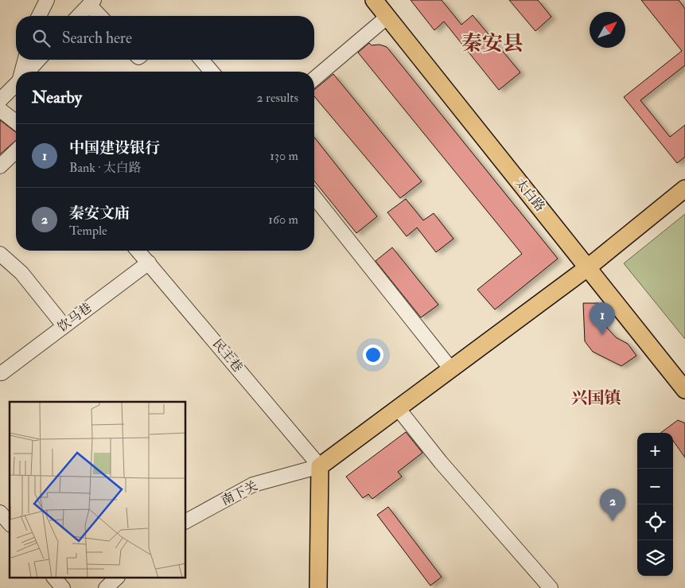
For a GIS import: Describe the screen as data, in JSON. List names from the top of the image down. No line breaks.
{"streets":{"main road":["太白路"],"street":["饮马巷","民主巷","南下关"]},"crossings":[["饮马巷","民主巷"],["民主巷","南下关"]],"districts":["秦安县","兴国镇"],"north":"top right","page":{"search":"Search here","heading":["Nearby","2 results"],"list":[{"mark":"1","name":"中国建设银行","note":"Bank · 太白路","value":"130 m"},{"mark":"2","name":"秦安文庙","note":"Temple","value":"160 m"}],"pins":["1","2"],"map_buttons":["+","−"]}}
